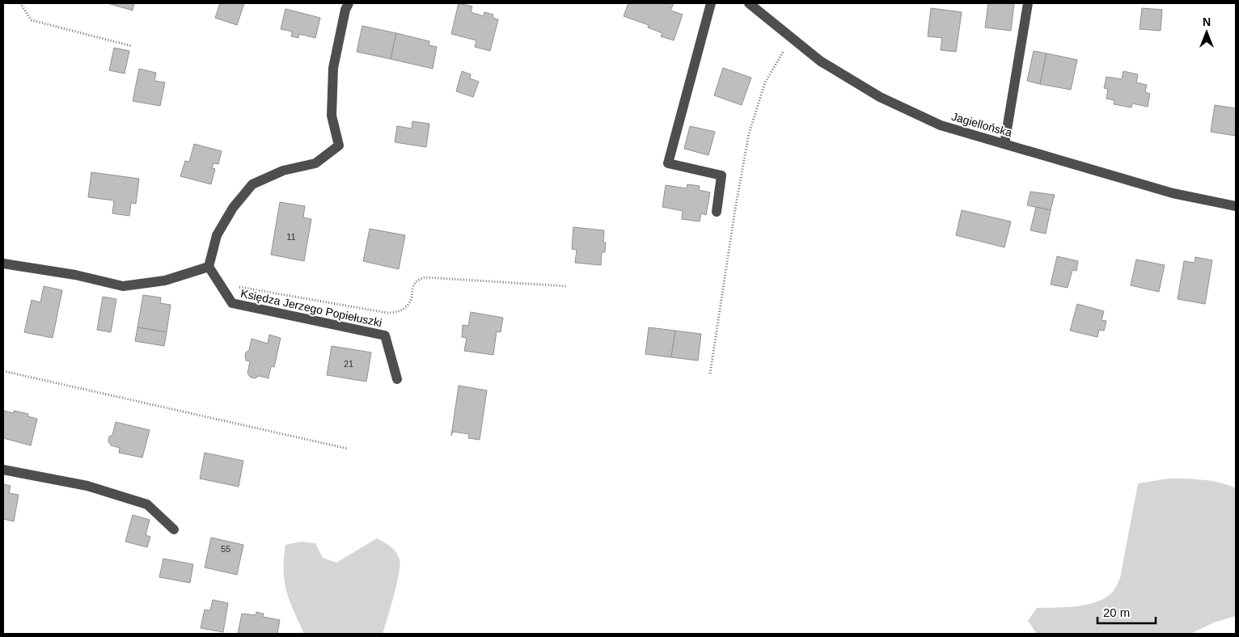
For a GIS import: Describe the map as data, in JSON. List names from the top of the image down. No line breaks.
{"streets":{"street":["Jagiellońska","Księdza Jerzego Popiełuszki"]},"house_numbers":["11","21","55"],"scale_bar":"20 m","north":"top"}
